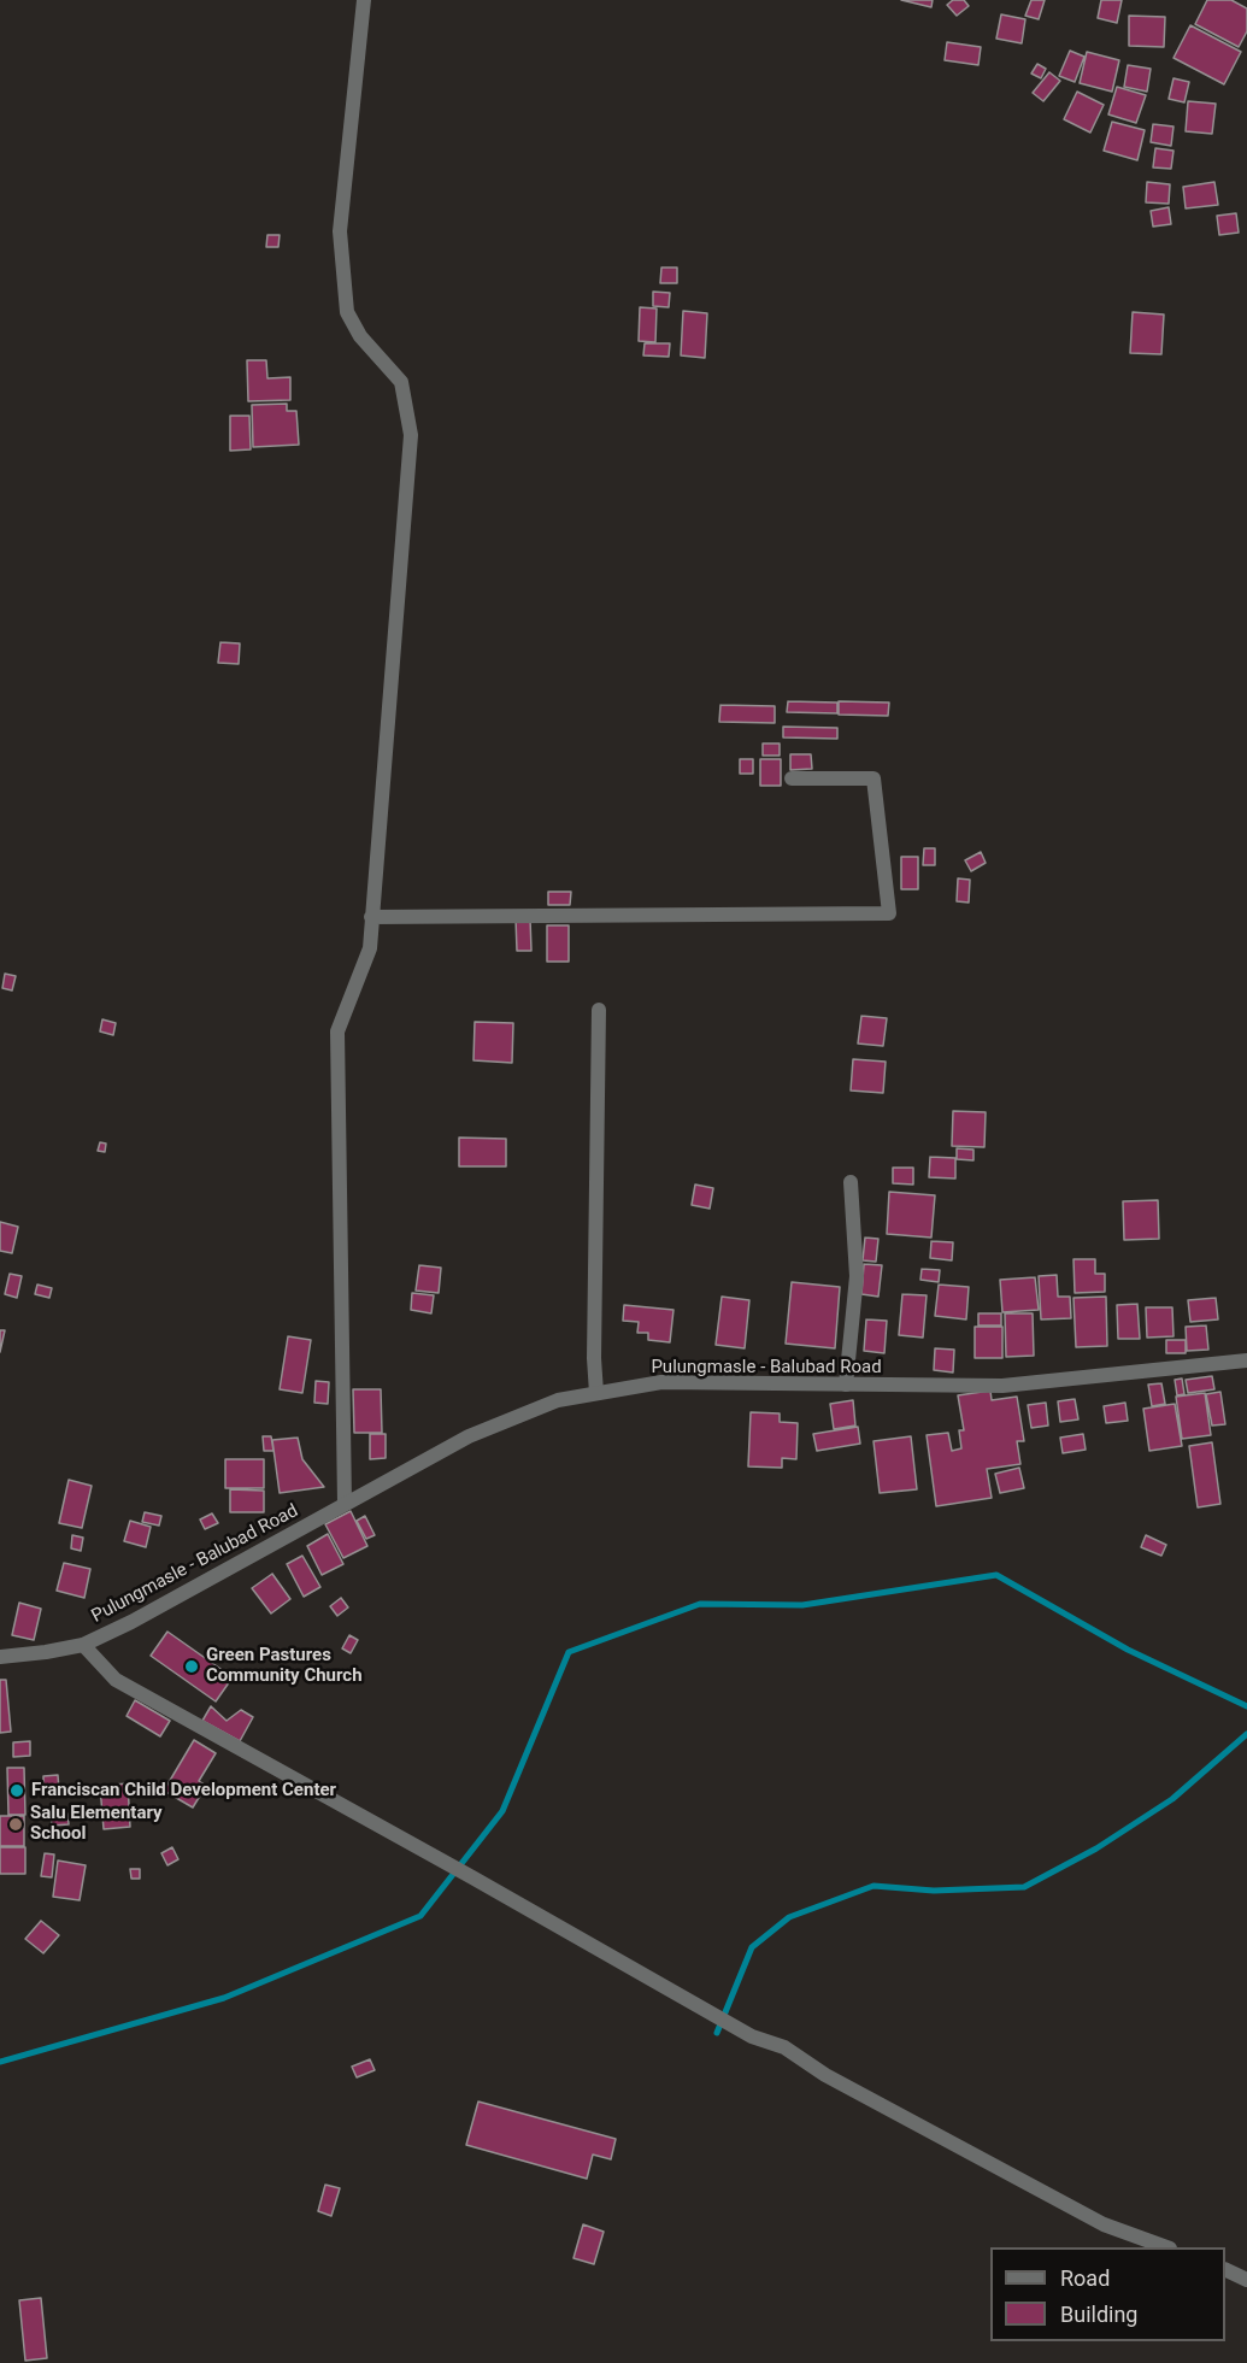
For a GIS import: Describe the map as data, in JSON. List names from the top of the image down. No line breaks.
{"streets":{"street":["Pulungmasle - Balubad Road"]},"places":["Green Pastures Community Church","Franciscan Child Development Center","Salu Elementary School"],"legend":["Road","Building"]}
